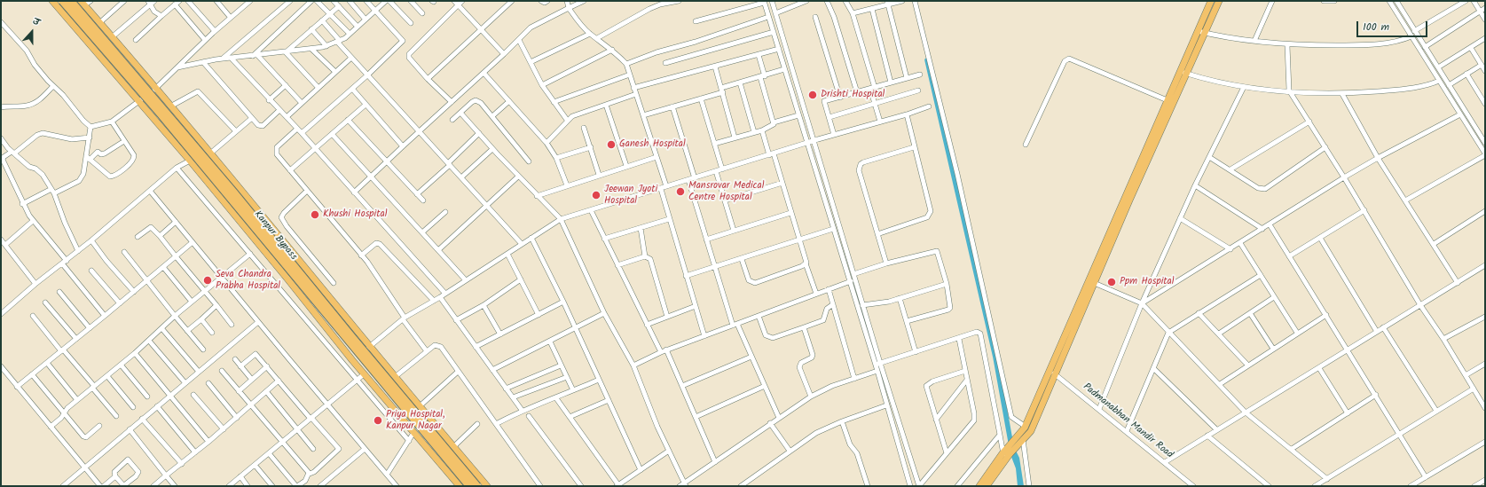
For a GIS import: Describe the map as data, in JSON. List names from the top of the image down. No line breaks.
{"streets":{"highway":["Kanpur Bypass"],"street":["Padmanabhan Mandir Road"]},"places":["Drishti Hospital","Ganesh Hospital","Mansrovar Medical Centre Hospital","Jeewan Jyoti Hospital","Khushi Hospital","Seva Chandra Prabha Hospital","Ppm Hospital","Priya Hospital, Kanpur Nagar"],"scale_bar":"100 m","north":"top"}
